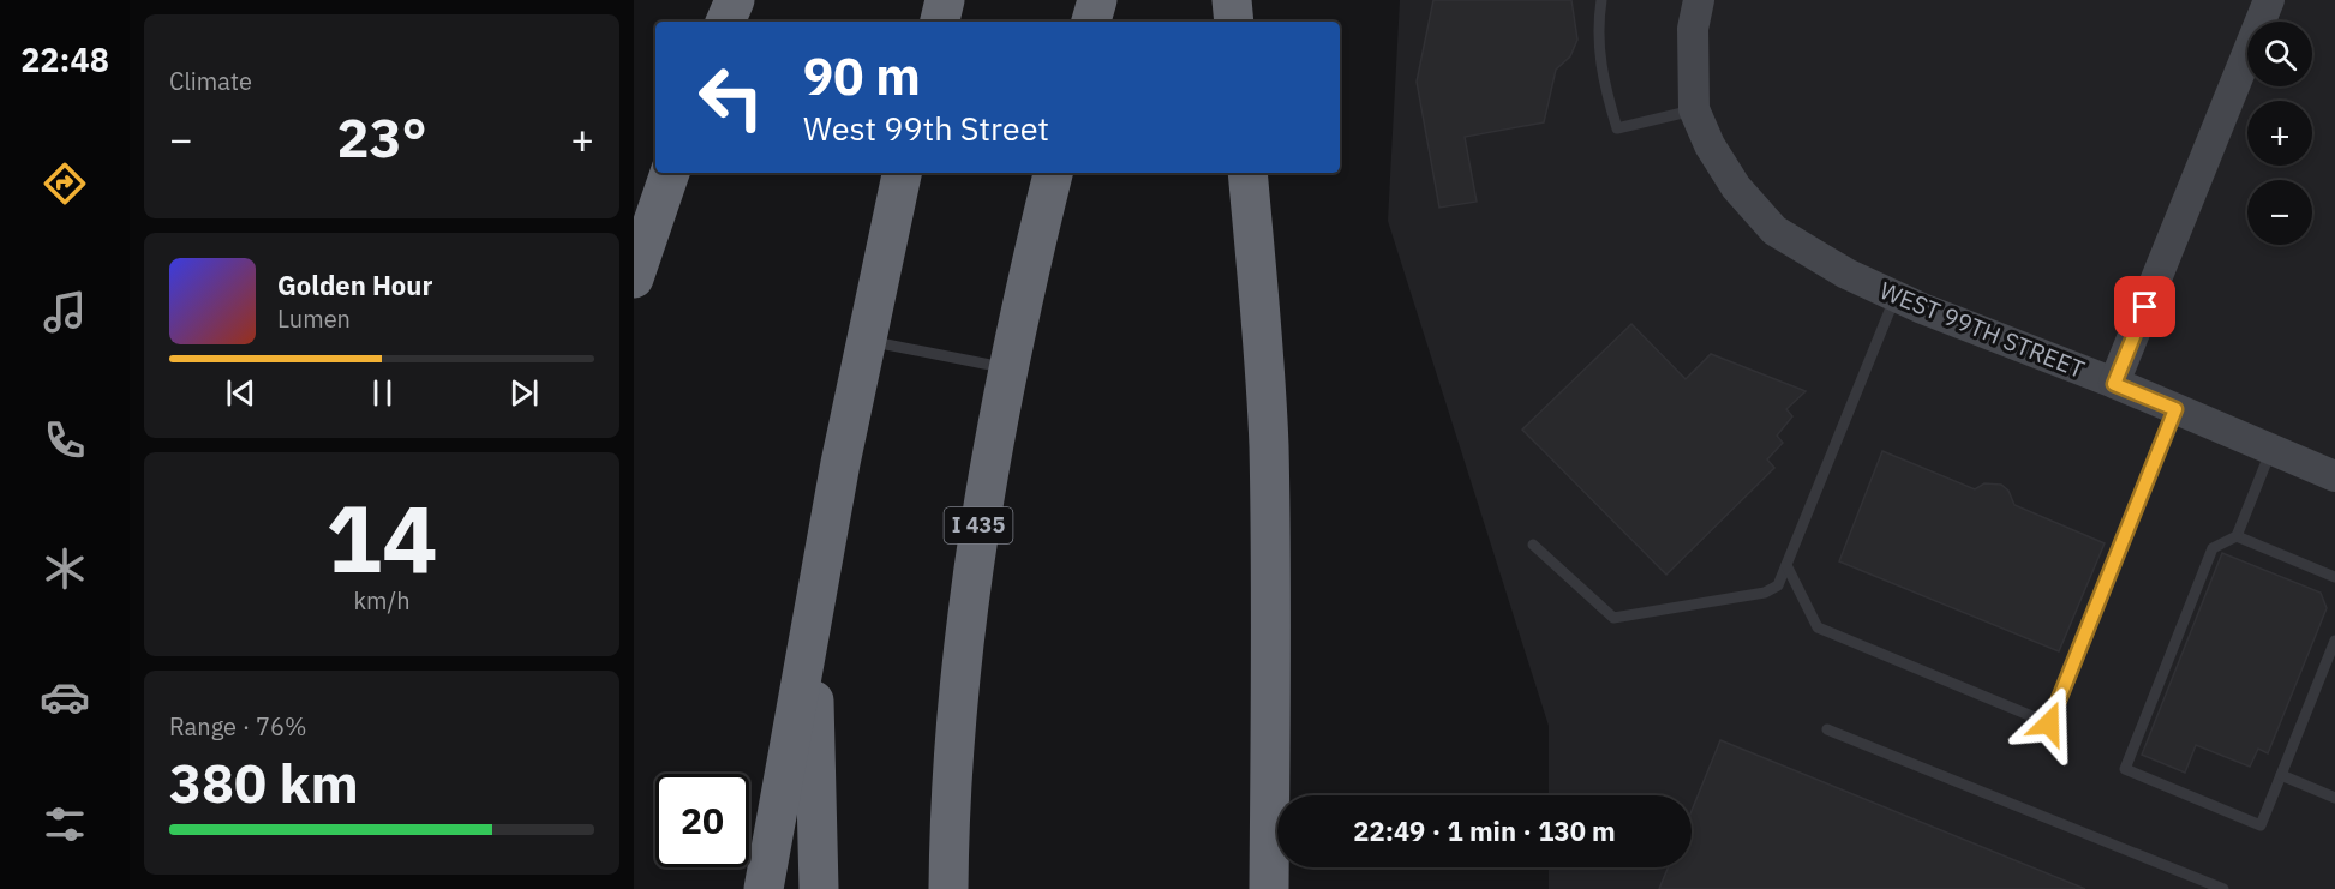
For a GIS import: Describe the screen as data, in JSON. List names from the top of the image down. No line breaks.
{"streets":{"highway":["I 435"],"street":["WEST 99TH STREET"]},"page":{"tabs":"22:48","tile":["Climate",["14","km/h"],["Range · 76%","380 km"]],"map_buttons":["+","−"],"turn":["90 m","West 99th Street"],"heat":["−","23°","+"],"song":["Golden Hour","Lumen"],"limit":"20","trip":"22:49 · 1 min · 130 m"}}
